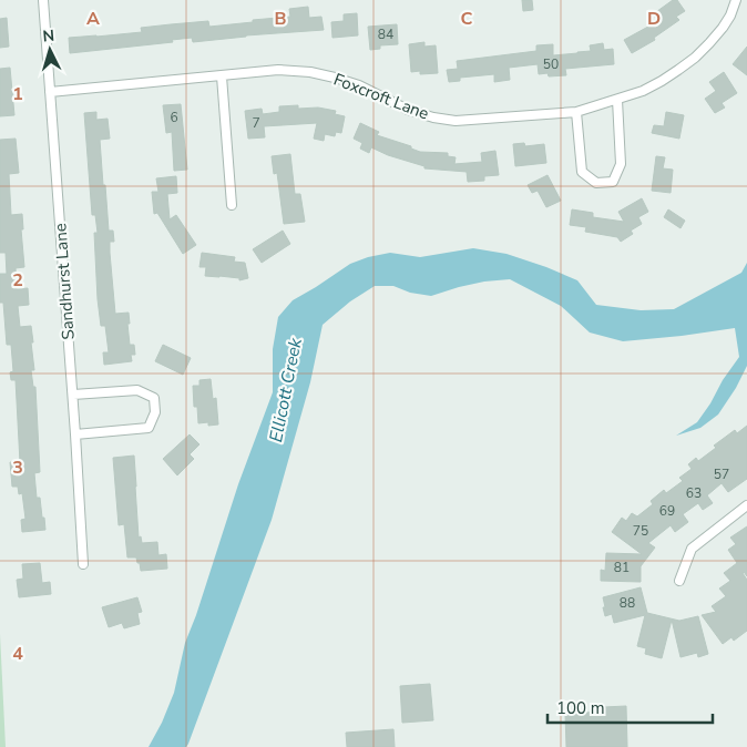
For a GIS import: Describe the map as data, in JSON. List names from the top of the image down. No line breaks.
{"streets":{"street":["Foxcroft Lane","Sandhurst Lane"]},"crossings":[["Foxcroft Lane","Sandhurst Lane"]],"water":["Ellicott Creek"],"house_numbers":["84","50","6","7","57","63","69","75","81","88"],"scale_bar":"100 m","north":"top","grid":{"columns":["A","B","C","D"],"rows":["1","2","3","4"]}}
